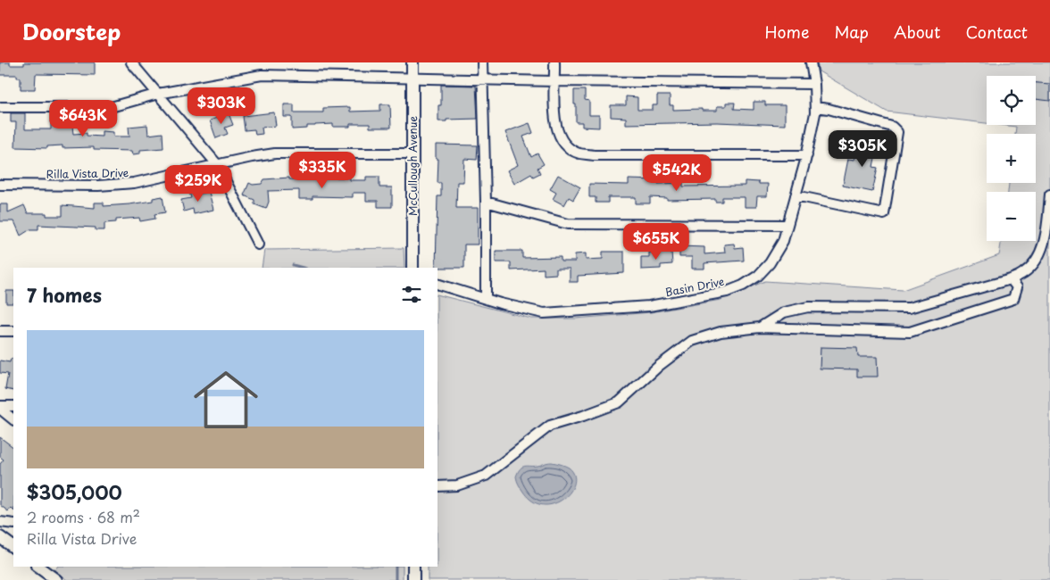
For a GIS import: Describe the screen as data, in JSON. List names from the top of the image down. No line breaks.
{"streets":{"main road":["McCullough Avenue"],"street":["Rilla Vista Drive","Basin Drive"]},"crossings":[["McCullough Avenue","Rilla Vista Drive"]],"page":{"header":"Doorstep","nav":["Home","Map","About","Contact"],"map_buttons":["+","−"],"price":["$303K","$643K","$305K","$335K","$542K","$259K","$655K"],"heading":"7 homes","list":[{"name":"$305,000","note":"2 rooms · 68 m² · Rilla Vista Drive"}]}}
